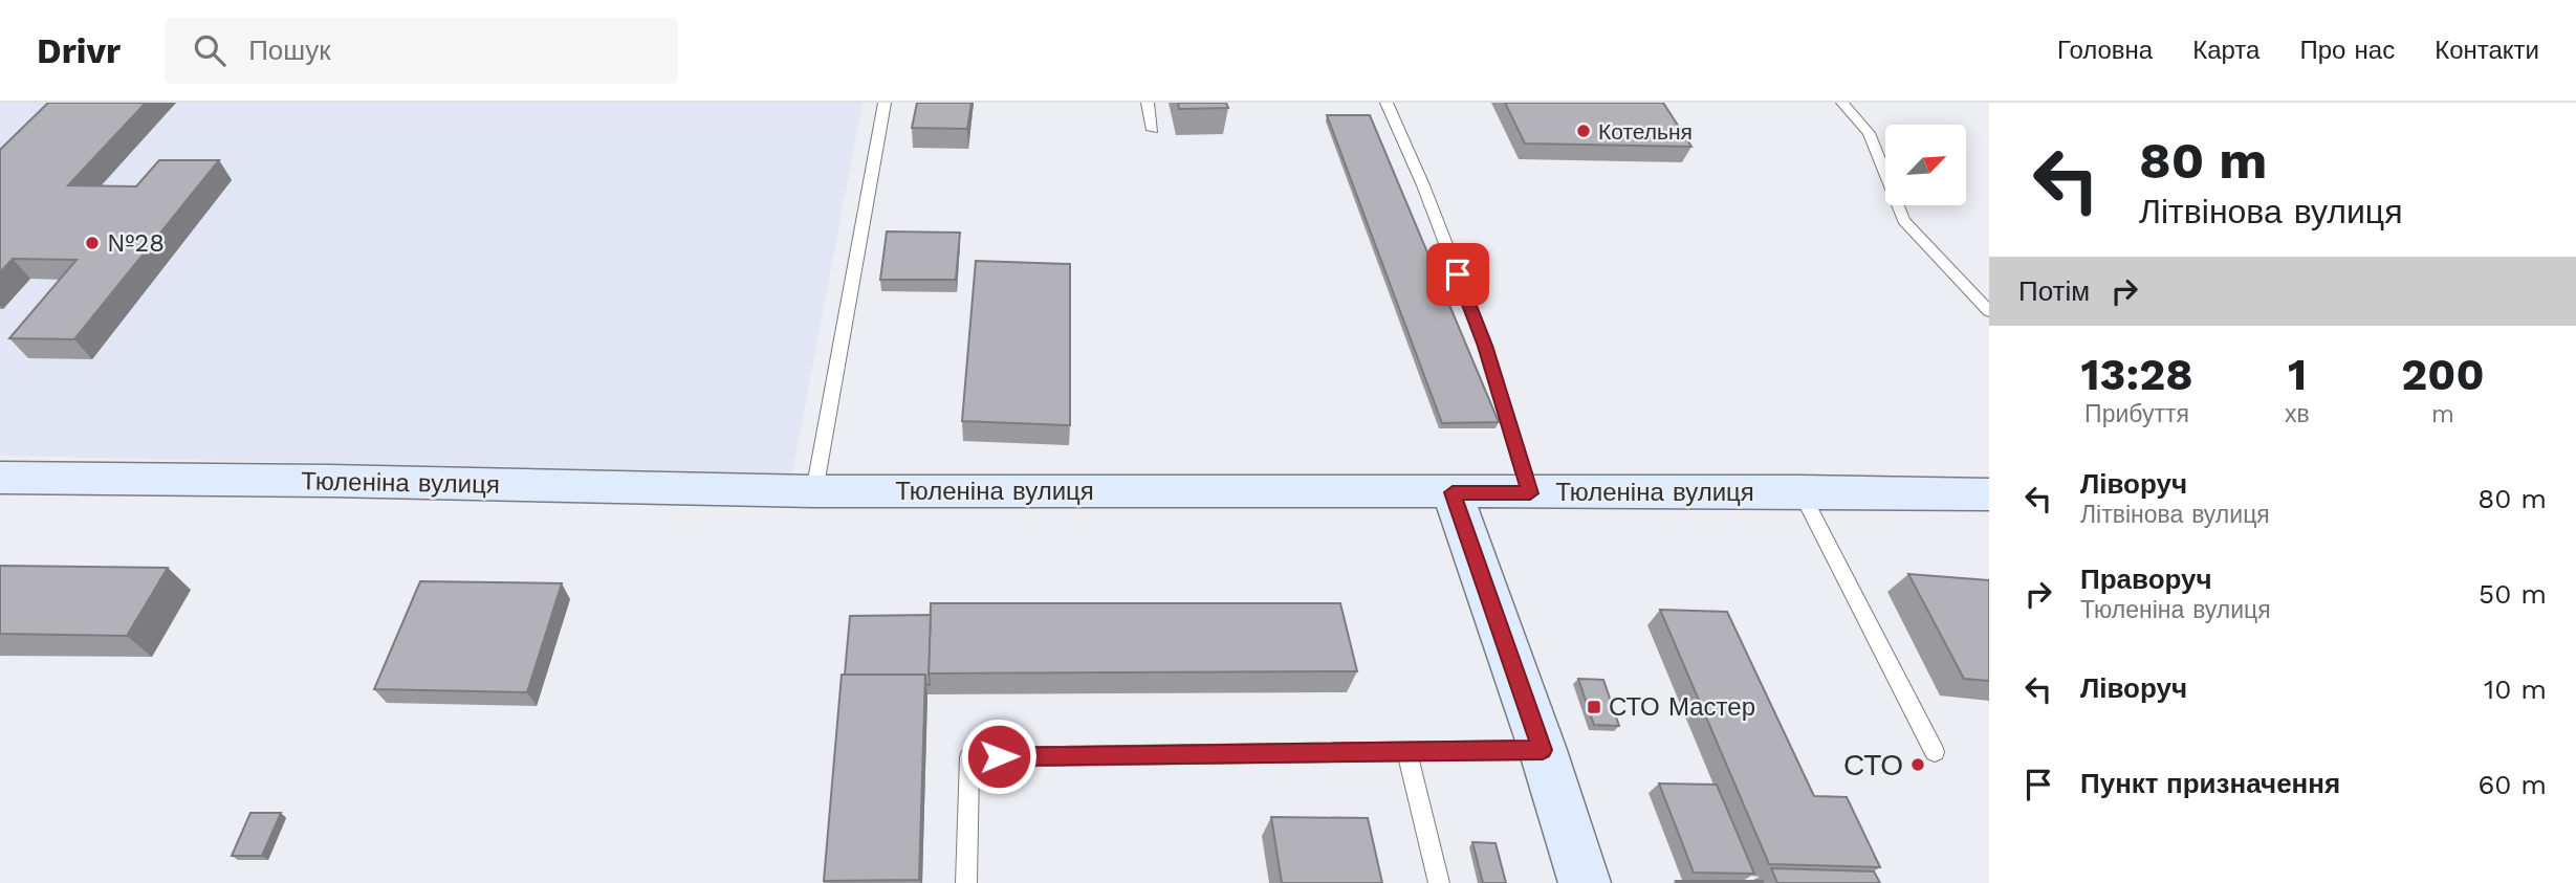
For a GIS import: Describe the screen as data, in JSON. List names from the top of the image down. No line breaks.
{"streets":{"street":["Тюленіна вулиця"]},"places":{"other":["Котельня","№28","СТО"],"transit":["СТО Мастер"]},"north":"top right","page":{"header":"Drivr","search":"Пошук","nav":["Головна","Карта","Про нас","Контакти"],"turn":["80 m","Літвінова вулиця"],"then":"Потім","eta":["13:28","Прибуття","1","хв","200","m"],"list":[{"name":"Ліворуч","note":"Літвінова вулиця","value":"80 m"},{"name":"Праворуч","note":"Тюленіна вулиця","value":"50 m"},{"name":"Ліворуч","value":"10 m"},{"name":"Пункт призначення","value":"60 m"}]}}
